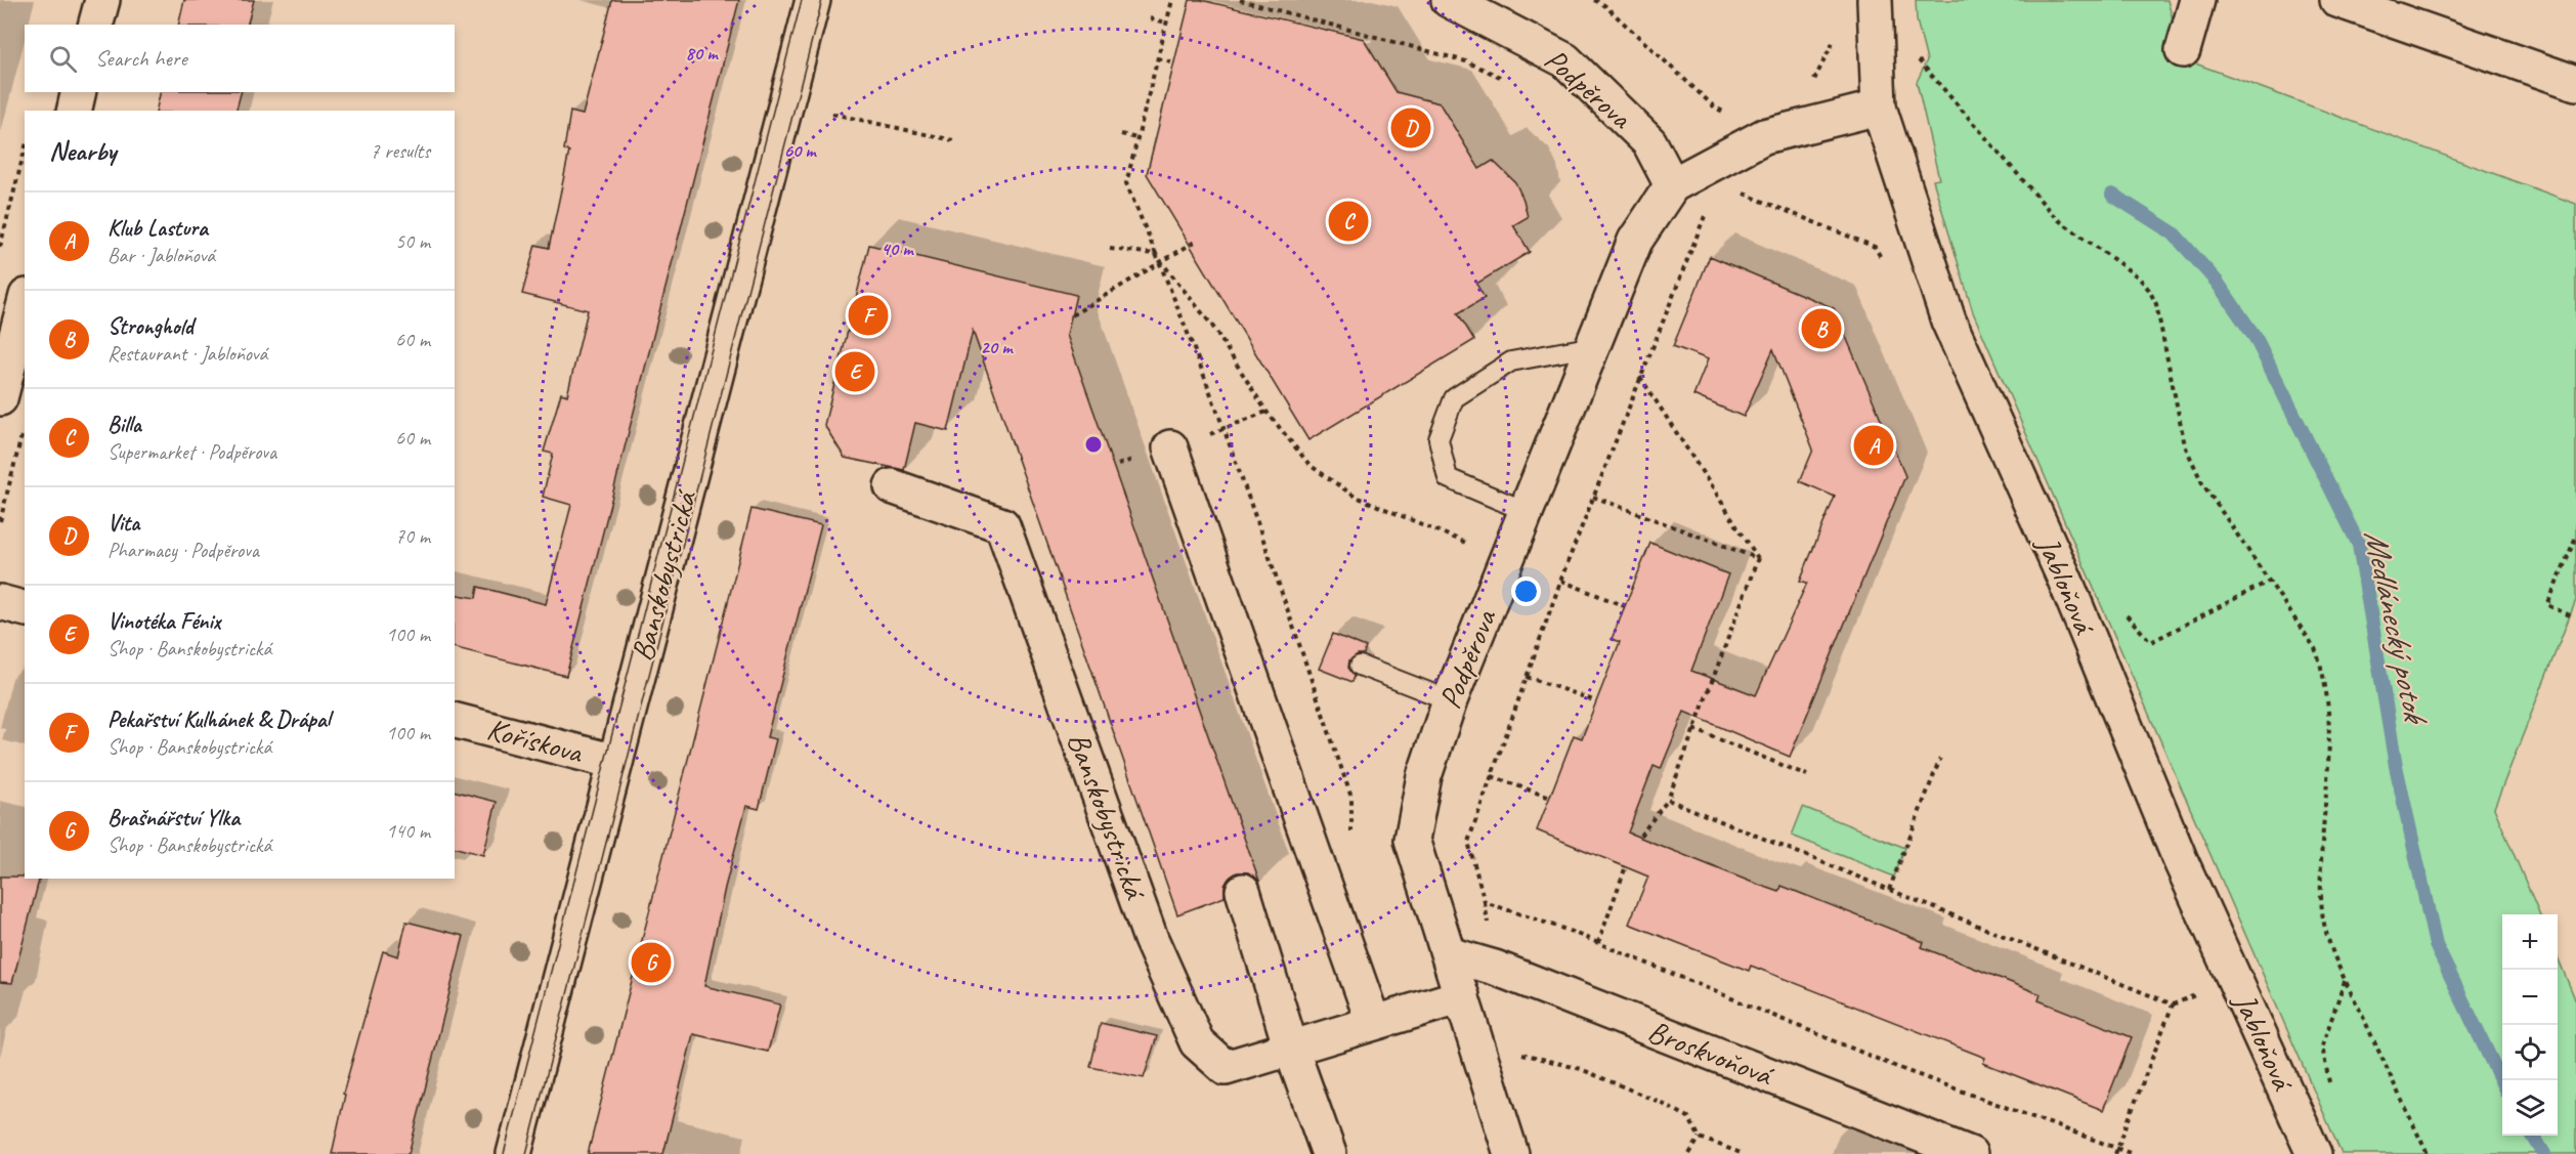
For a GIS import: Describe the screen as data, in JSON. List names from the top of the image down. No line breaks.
{"streets":{"street":["Podpěrova","Banskobystrická","Jabloňová","Kořískova","Broskvoňová"]},"crossings":[["Podpěrova","Banskobystrická"],["Podpěrova","Jabloňová"],["Podpěrova","Broskvoňová"],["Banskobystrická","Kořískova"]],"water":["Medlánecký potok"],"page":{"search":"Search here","pins":["D","C","F","B","E","A","G"],"heading":["Nearby","7 results"],"list":[{"mark":"A","name":"Klub Lastura","note":"Bar · Jabloňová","value":"50 m"},{"mark":"B","name":"Stronghold","note":"Restaurant · Jabloňová","value":"60 m"},{"mark":"C","name":"Billa","note":"Supermarket · Podpěrova","value":"60 m"},{"mark":"D","name":"Vita","note":"Pharmacy · Podpěrova","value":"70 m"},{"mark":"E","name":"Vinotéka Fénix","note":"Shop · Banskobystrická","value":"100 m"},{"mark":"F","name":"Pekařství Kulhánek & Drápal","note":"Shop · Banskobystrická","value":"100 m"},{"mark":"G","name":"Brašnářství Ylka","note":"Shop · Banskobystrická","value":"140 m"}],"map_buttons":["+","−"]},"rings":["80 m","60 m","40 m","20 m"]}
